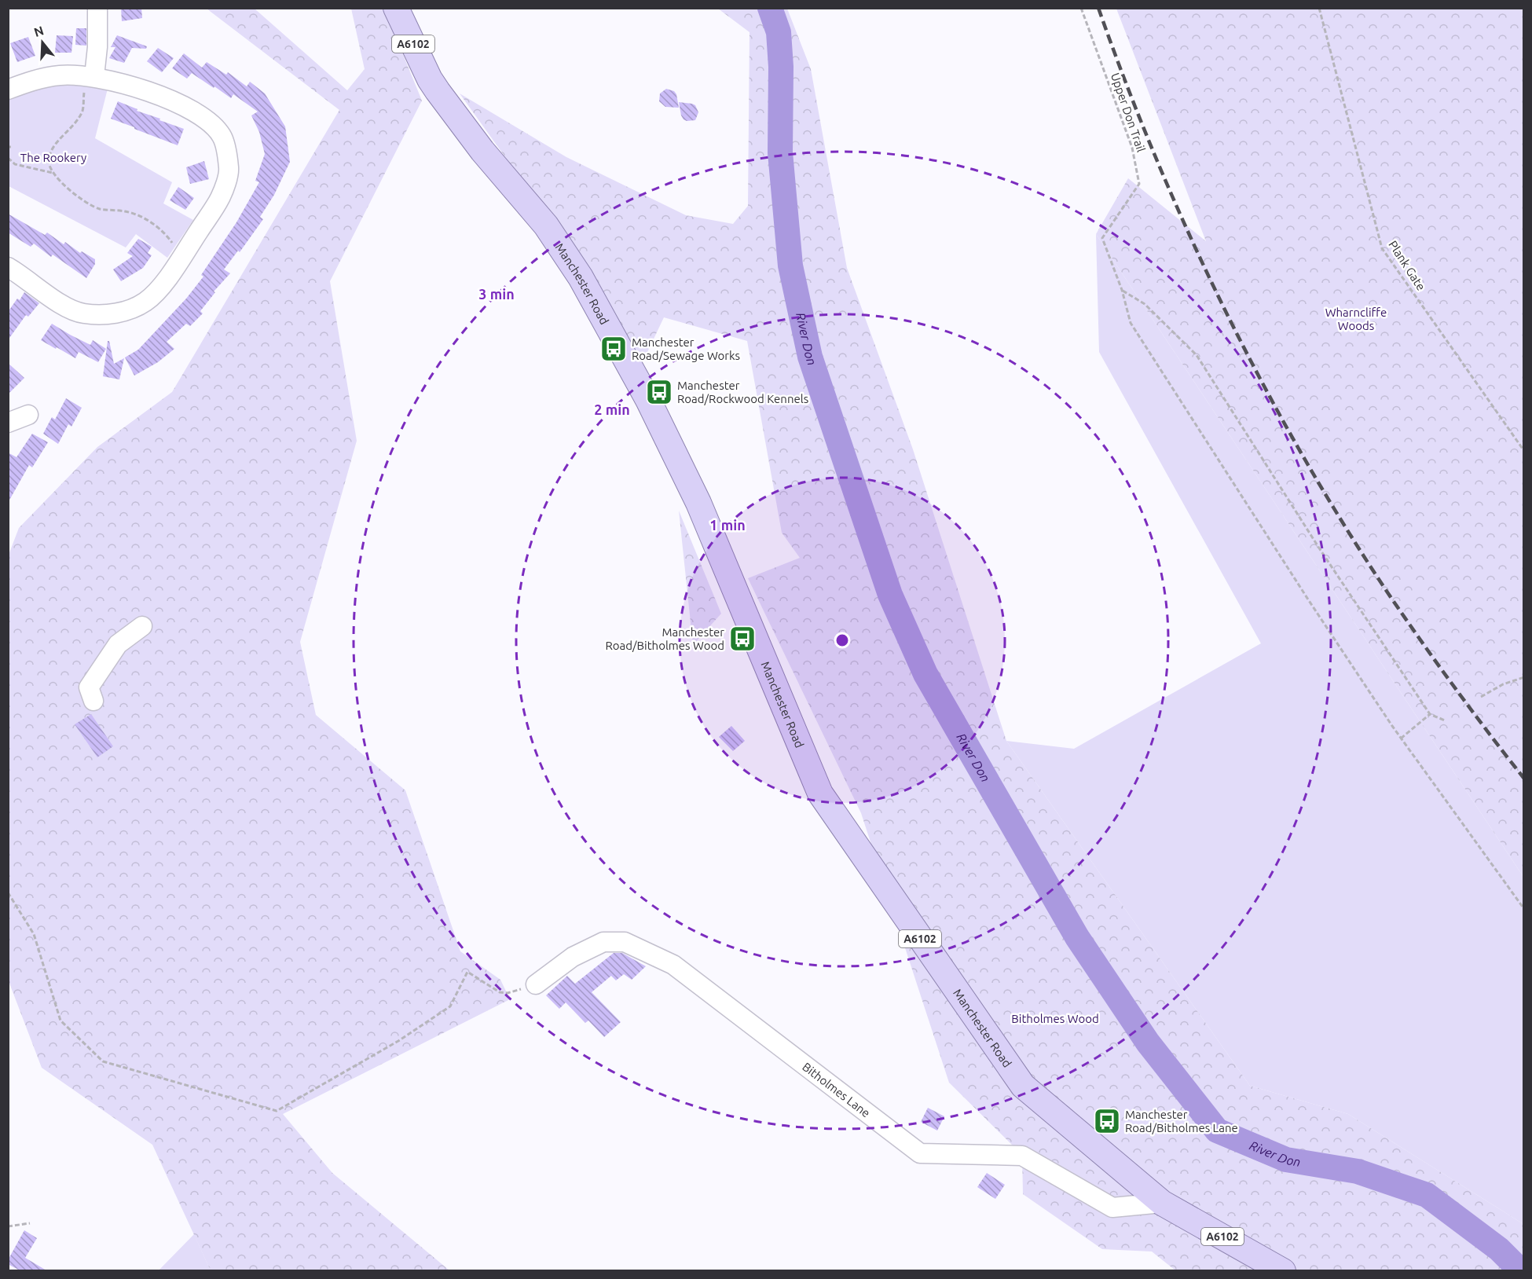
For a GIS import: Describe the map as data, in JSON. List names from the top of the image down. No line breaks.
{"streets":{"main road":["A6102","Manchester Road"],"street":["Bitholmes Lane"],"path":["Upper Don Trail","Plank Gate"]},"crossings":[["Manchester Road","Bitholmes Lane"]],"water":["River Don"],"parks":["The Rookery","Wharncliffe Woods","Bitholmes Wood"],"places":{"bus stop":["Manchester Road/Sewage Works","Manchester Road/Rockwood Kennels","Manchester Road/Bitholmes Wood","Manchester Road/Bitholmes Lane"]},"north":"top","rings":["3 min","2 min","1 min"]}
